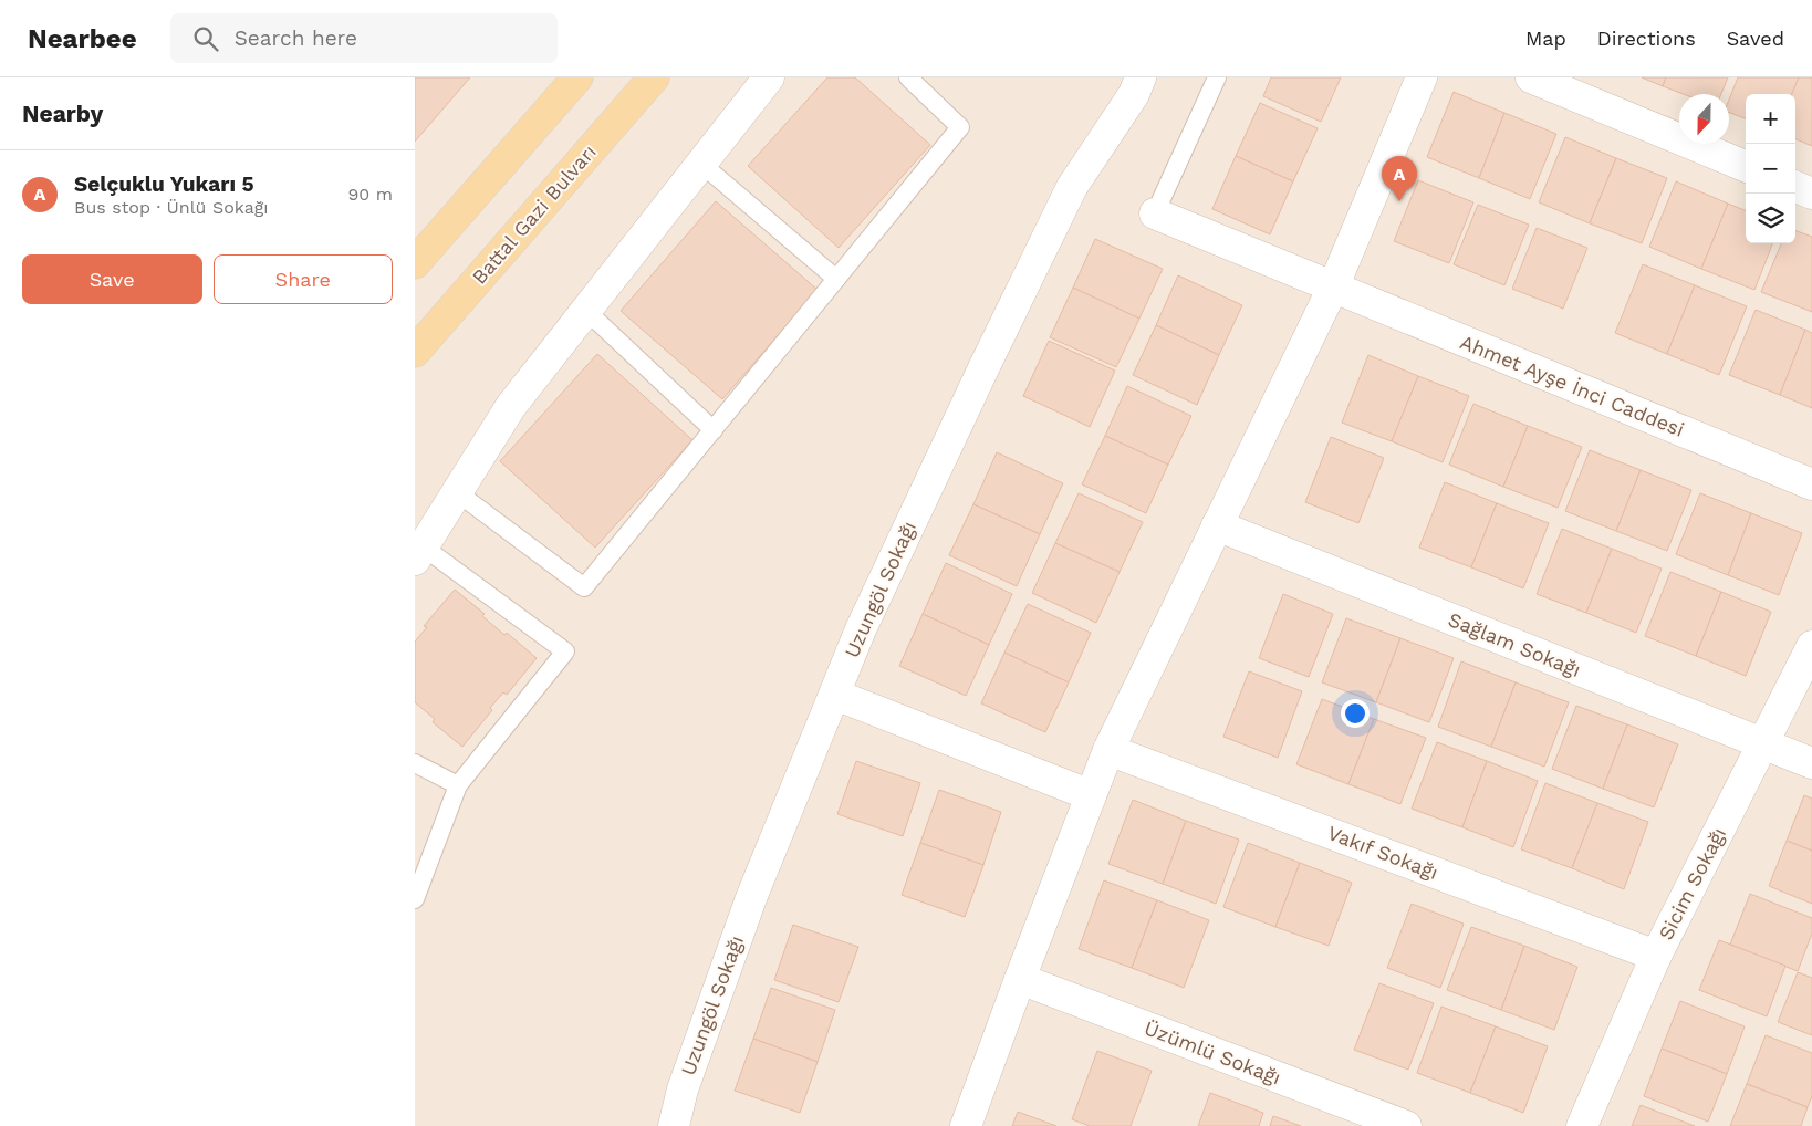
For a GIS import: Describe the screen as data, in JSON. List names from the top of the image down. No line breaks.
{"streets":{"main road":["Battal Gazi Bulvarı"],"street":["Ahmet Ayşe İnci Caddesi","Uzungöl Sokağı","Sağlam Sokağı","Vakıf Sokağı","Sicim Sokağı","Üzümlü Sokağı"]},"crossings":[["Sağlam Sokağı","Sicim Sokağı"],["Vakıf Sokağı","Sicim Sokağı"]],"north":"bottom","page":{"header":"Nearbee","search":"Search here","nav":["Map","Directions","Saved"],"heading":"Nearby","map_buttons":["+","−"],"list":[{"mark":"A","name":"Selçuklu Yukarı 5","note":"Bus stop · Ünlü Sokağı","value":"90 m"}],"pins":"A","buttons":["Save","Share"]}}
